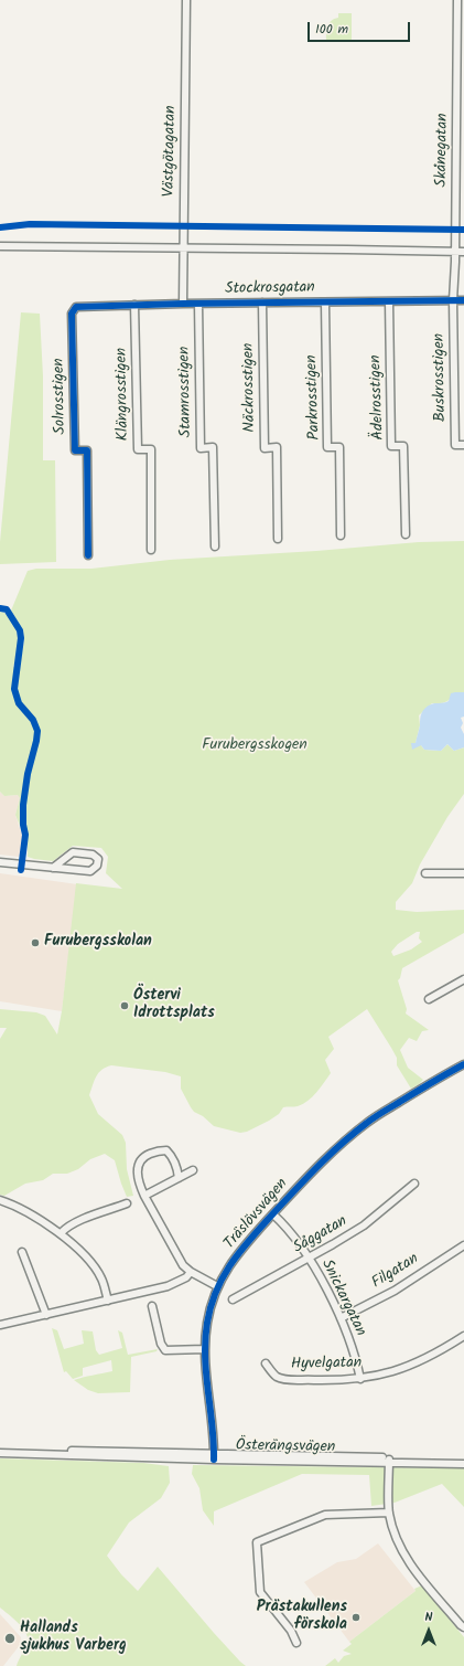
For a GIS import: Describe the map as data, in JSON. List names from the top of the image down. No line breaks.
{"streets":{"street":["Skånegatan","Västgötagatan","Stockrosgatan","Buskrosstigen","Näckrosstigen","Stamrosstigen","Klängrosstigen","Solrosstigen","Parkrosstigen","Ädelrosstigen","Träslövsvägen","Såggatan","Filgatan","Snickargatan","Hyvelgatan","Österängsvägen"]},"crossings":[["Skånegatan","Stockrosgatan"],["Skånegatan","Buskrosstigen"],["Västgötagatan","Stockrosgatan"],["Stockrosgatan","Buskrosstigen"],["Stockrosgatan","Näckrosstigen"],["Stockrosgatan","Stamrosstigen"],["Stockrosgatan","Klängrosstigen"],["Stockrosgatan","Solrosstigen"],["Stockrosgatan","Parkrosstigen"],["Stockrosgatan","Ädelrosstigen"],["Träslövsvägen","Snickargatan"],["Träslövsvägen","Österängsvägen"],["Såggatan","Snickargatan"],["Filgatan","Snickargatan"],["Snickargatan","Hyvelgatan"]],"parks":["Furubergsskogen"],"places":["Furubergsskolan","Östervi Idrottsplats","Prästakullens förskola","Hallands sjukhus Varberg"],"scale_bar":"100 m","north":"top"}
